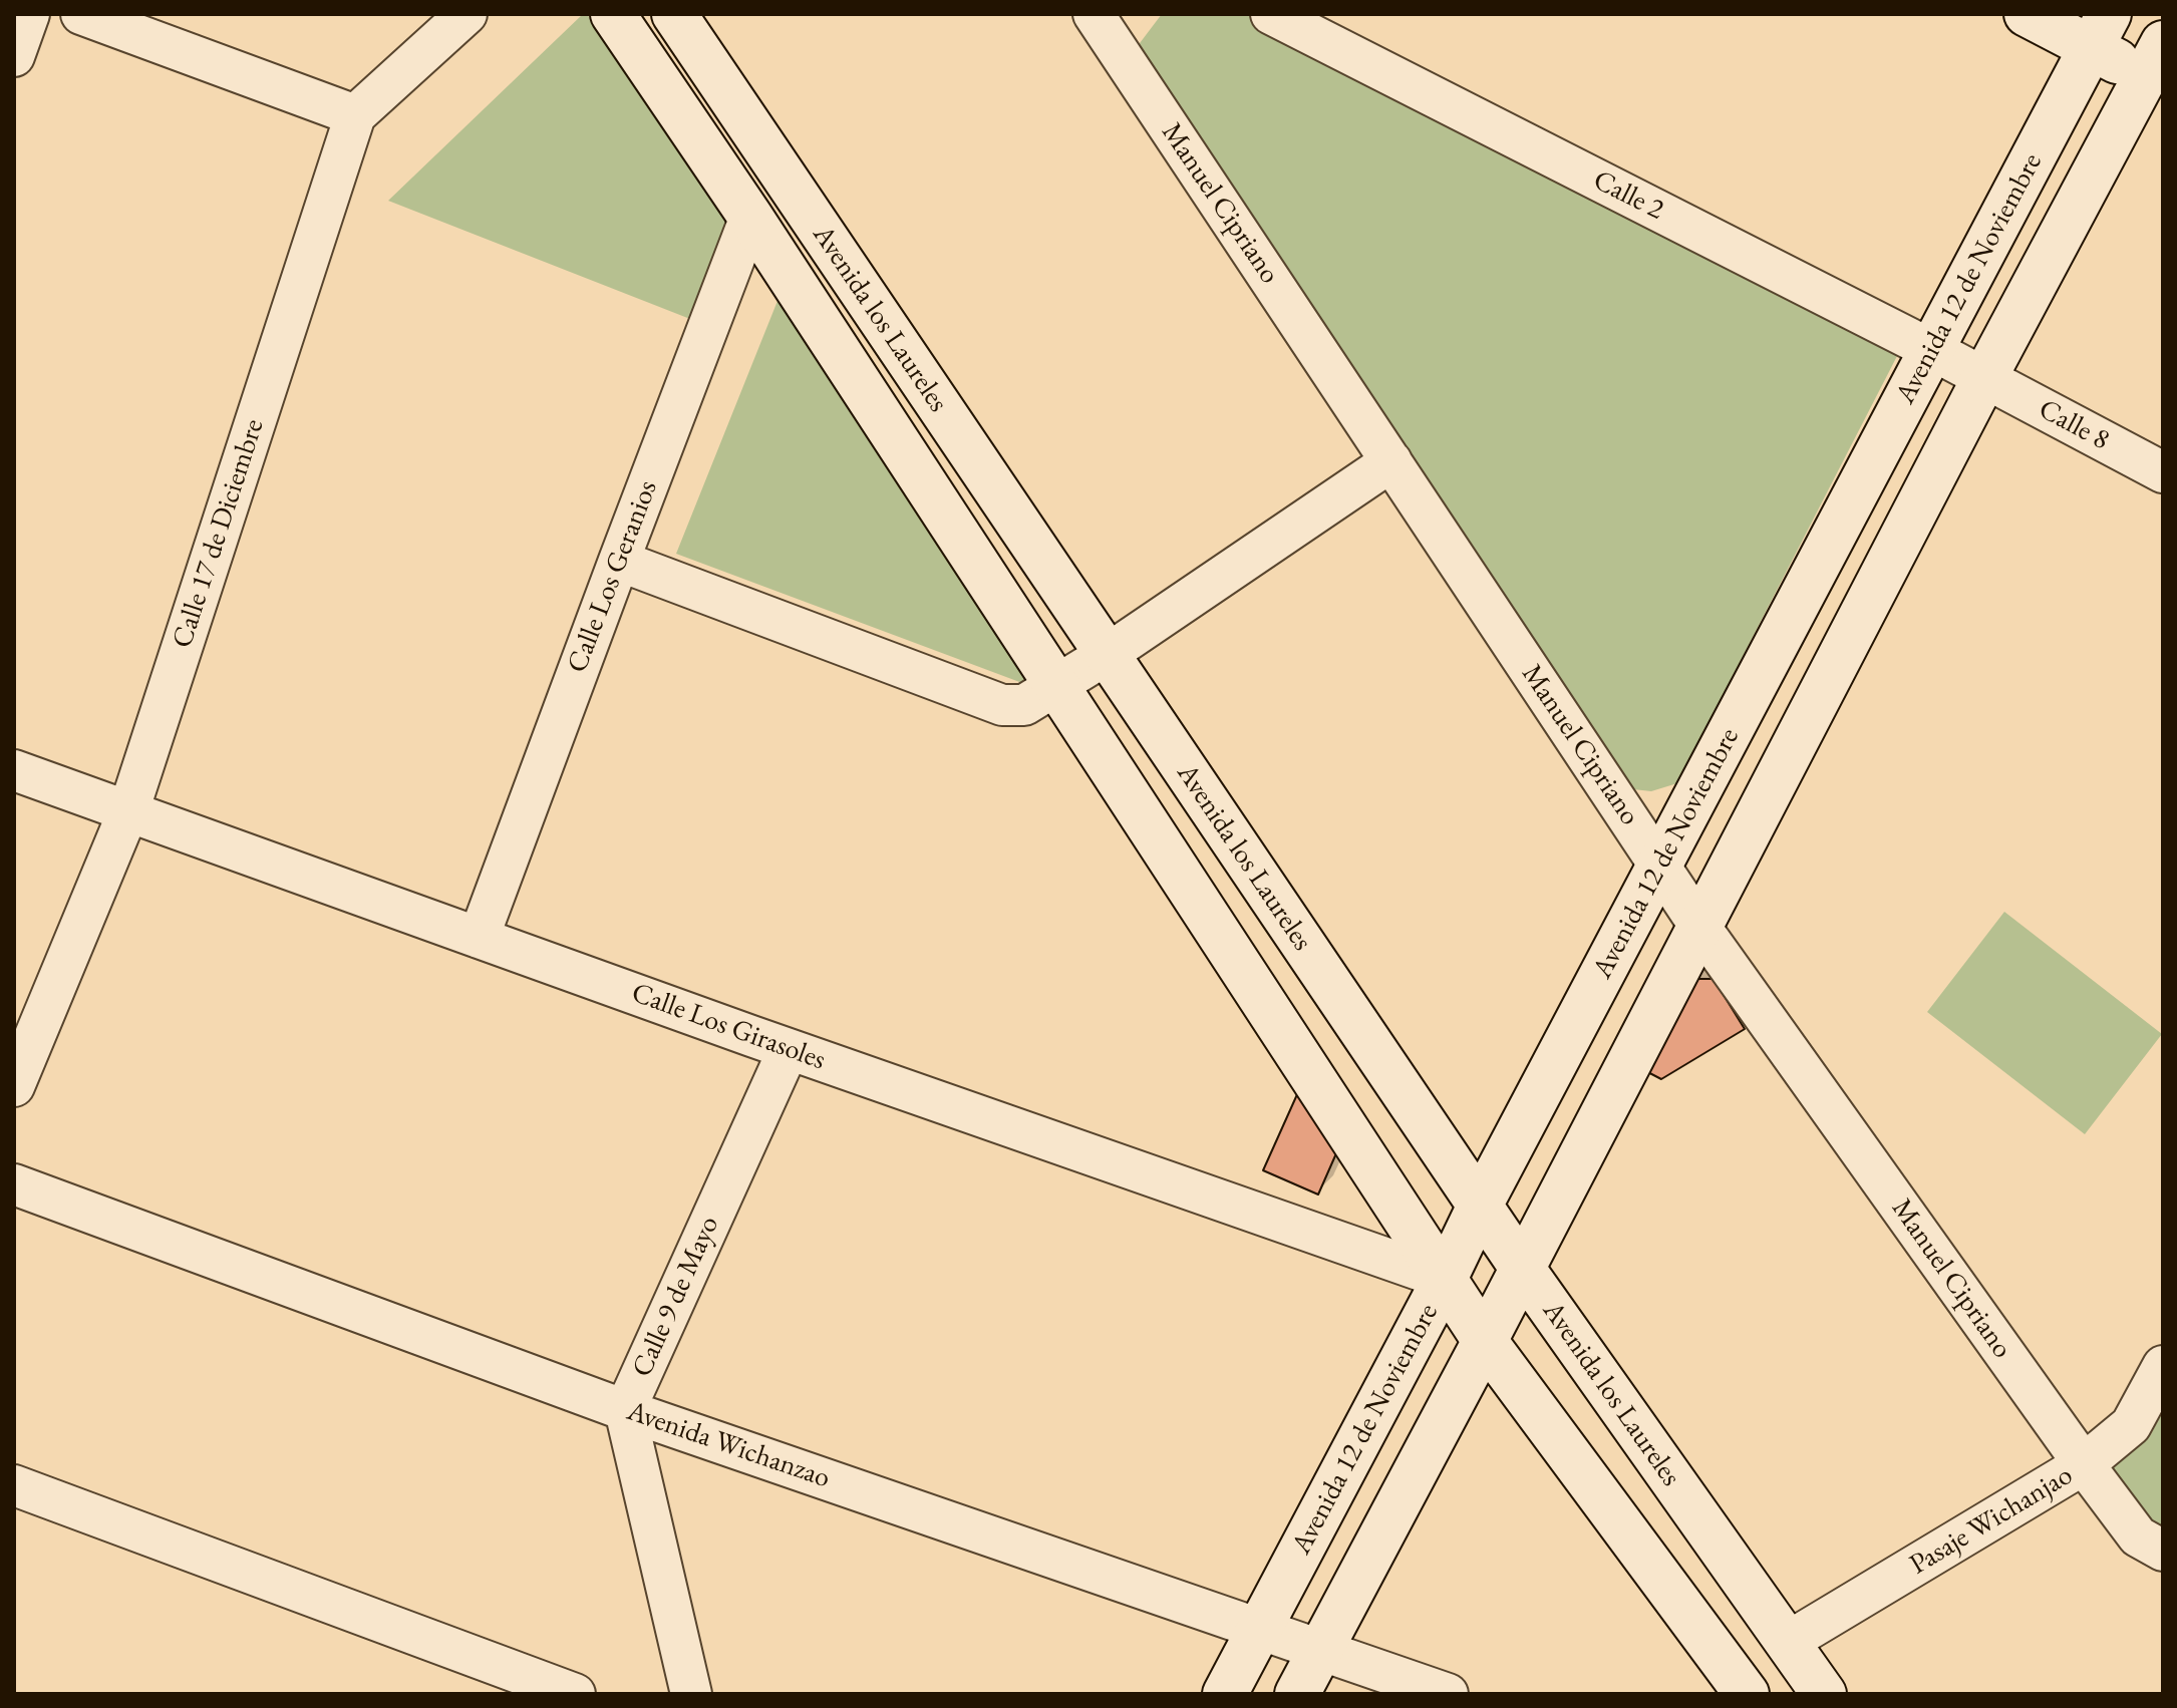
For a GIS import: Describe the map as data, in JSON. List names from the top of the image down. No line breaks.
{"streets":{"main road":["Avenida 12 de Noviembre","Avenida los Laureles"],"street":["Calle 2","Manuel Cipriano","Calle 8","Calle 17 de Diciembre","Calle Los Geranios","Calle Los Girasoles","Calle 9 de Mayo","Avenida Wichanzao","Pasaje Wichanjao"]},"crossings":[["Calle 2","Avenida 12 de Noviembre"],["Calle 2","Calle 8"],["Manuel Cipriano","Avenida 12 de Noviembre"],["Manuel Cipriano","Pasaje Wichanjao"],["Avenida 12 de Noviembre","Avenida los Laureles"],["Avenida 12 de Noviembre","Calle Los Girasoles"],["Avenida 12 de Noviembre","Avenida Wichanzao"],["Avenida los Laureles","Calle Los Geranios"],["Avenida los Laureles","Calle Los Girasoles"],["Avenida los Laureles","Pasaje Wichanjao"],["Calle 17 de Diciembre","Calle Los Girasoles"],["Calle Los Geranios","Calle Los Girasoles"],["Calle Los Girasoles","Calle 9 de Mayo"],["Calle 9 de Mayo","Avenida Wichanzao"]]}
